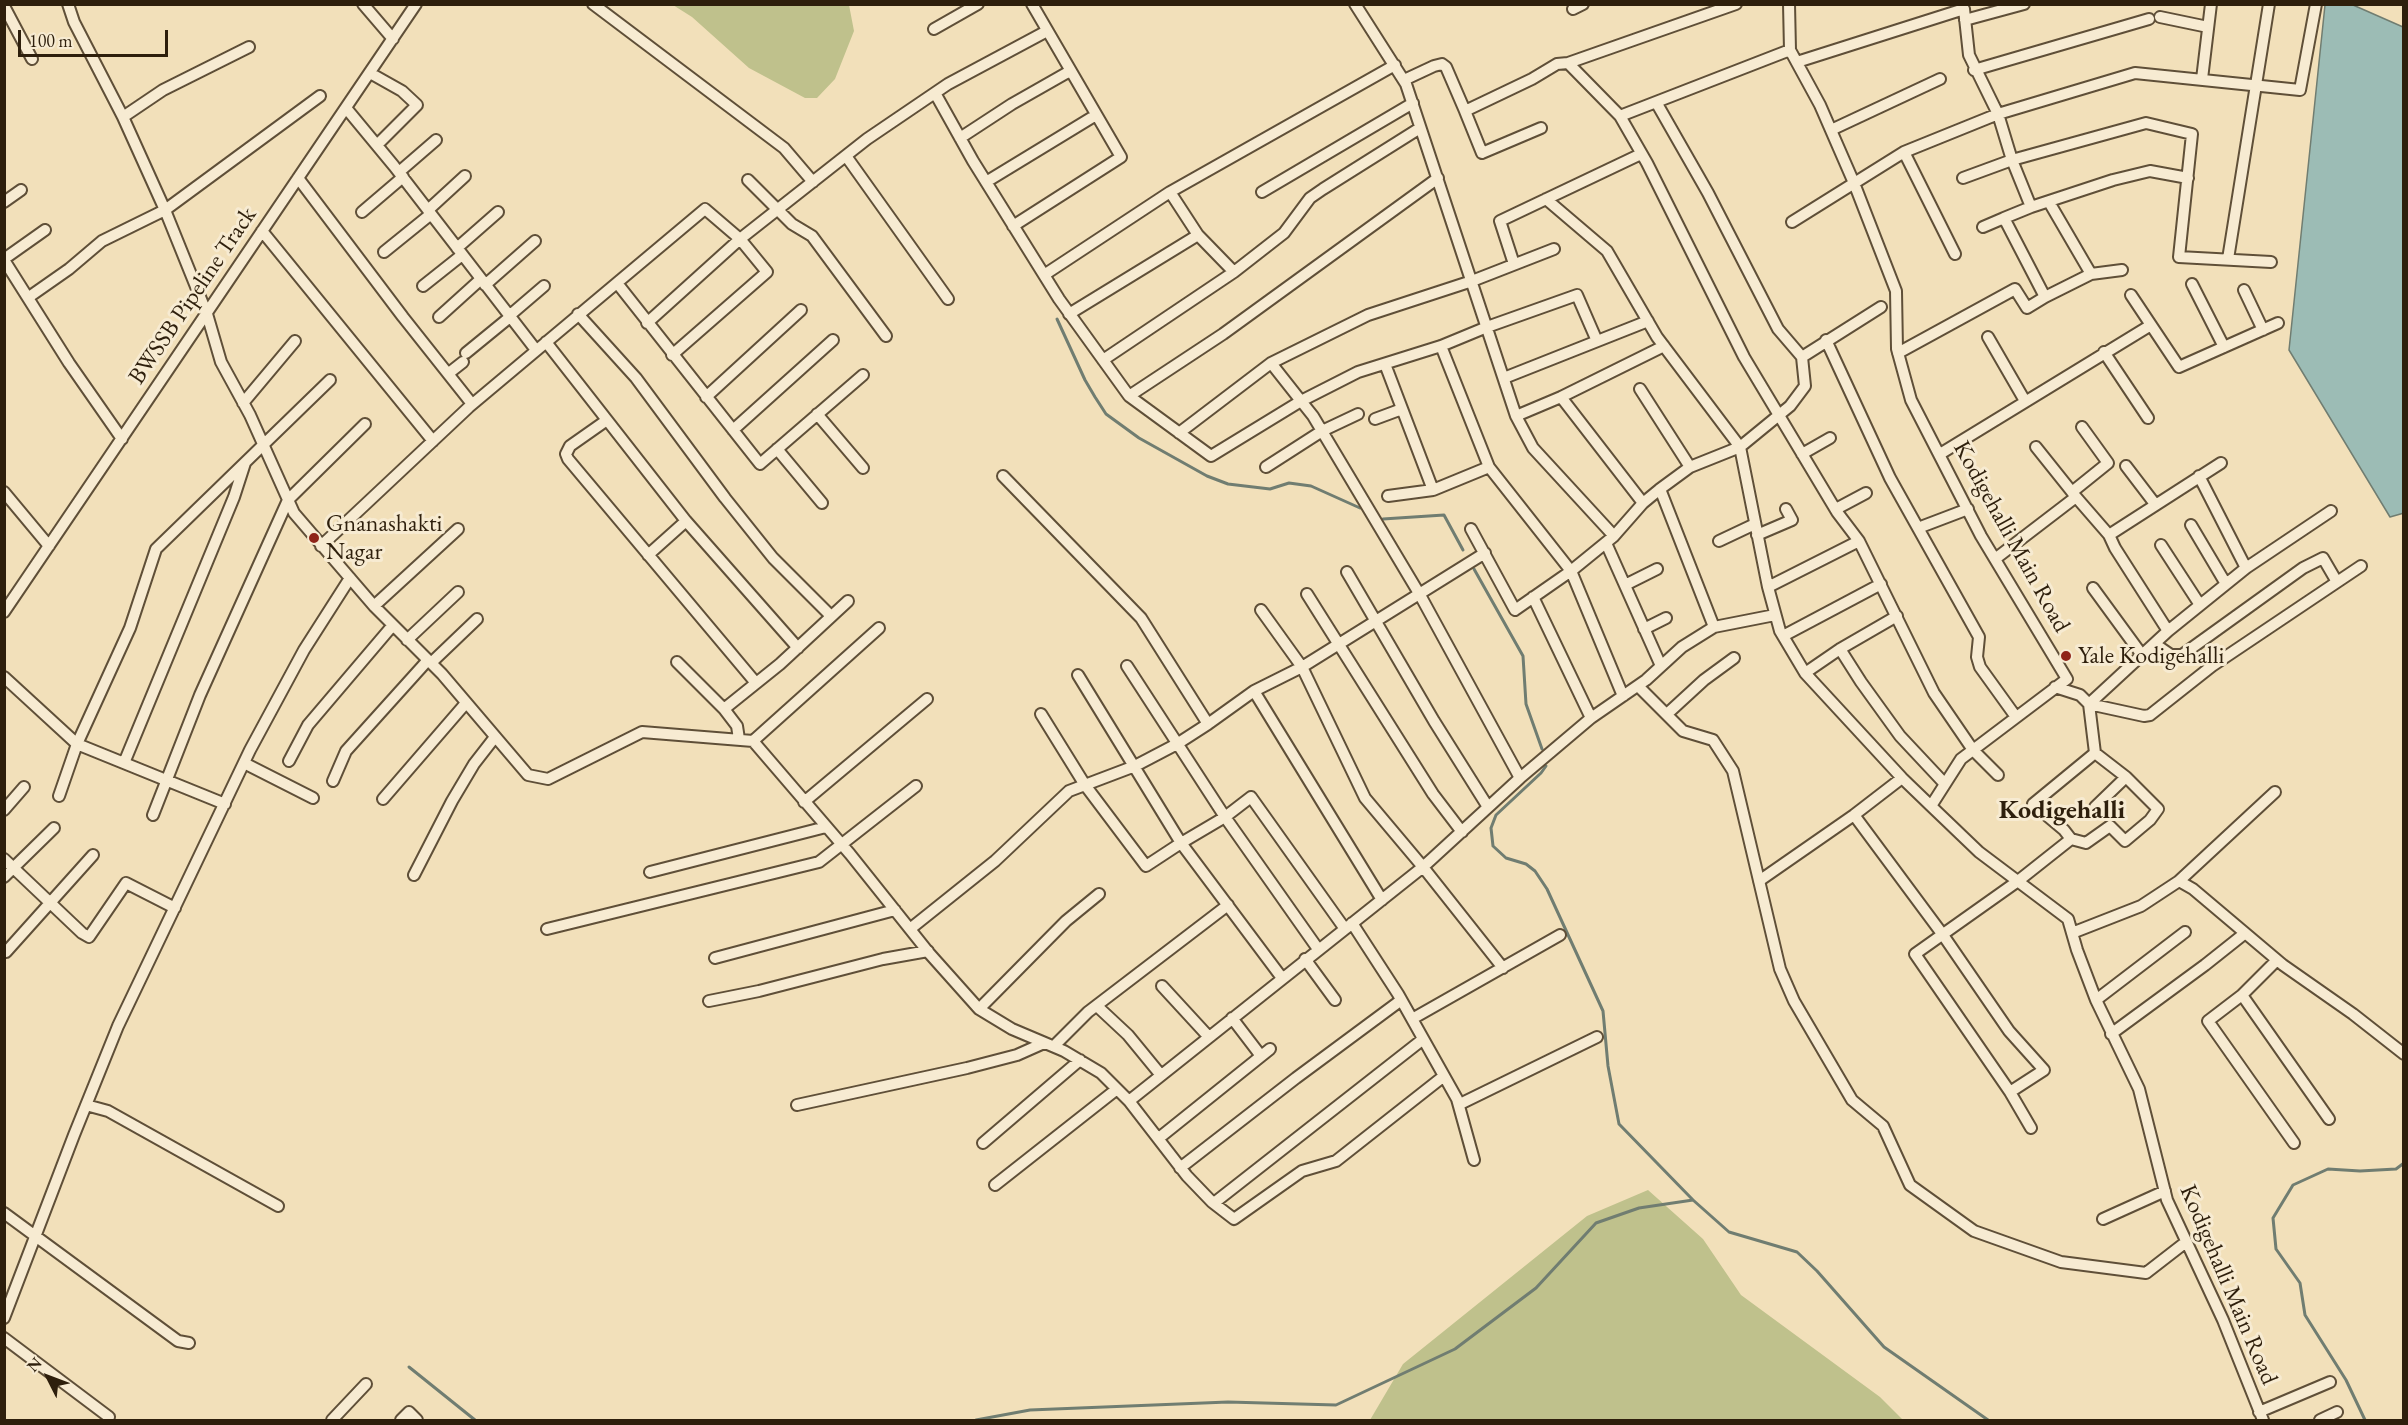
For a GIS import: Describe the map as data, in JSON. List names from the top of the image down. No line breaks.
{"streets":{"street":["BWSSB Pipeline Track","Kodigehalli Main Road"]},"districts":["Kodigehalli"],"places":["Gnanashakti Nagar","Yale Kodigehalli"],"scale_bar":"100 m","north":"top left"}
